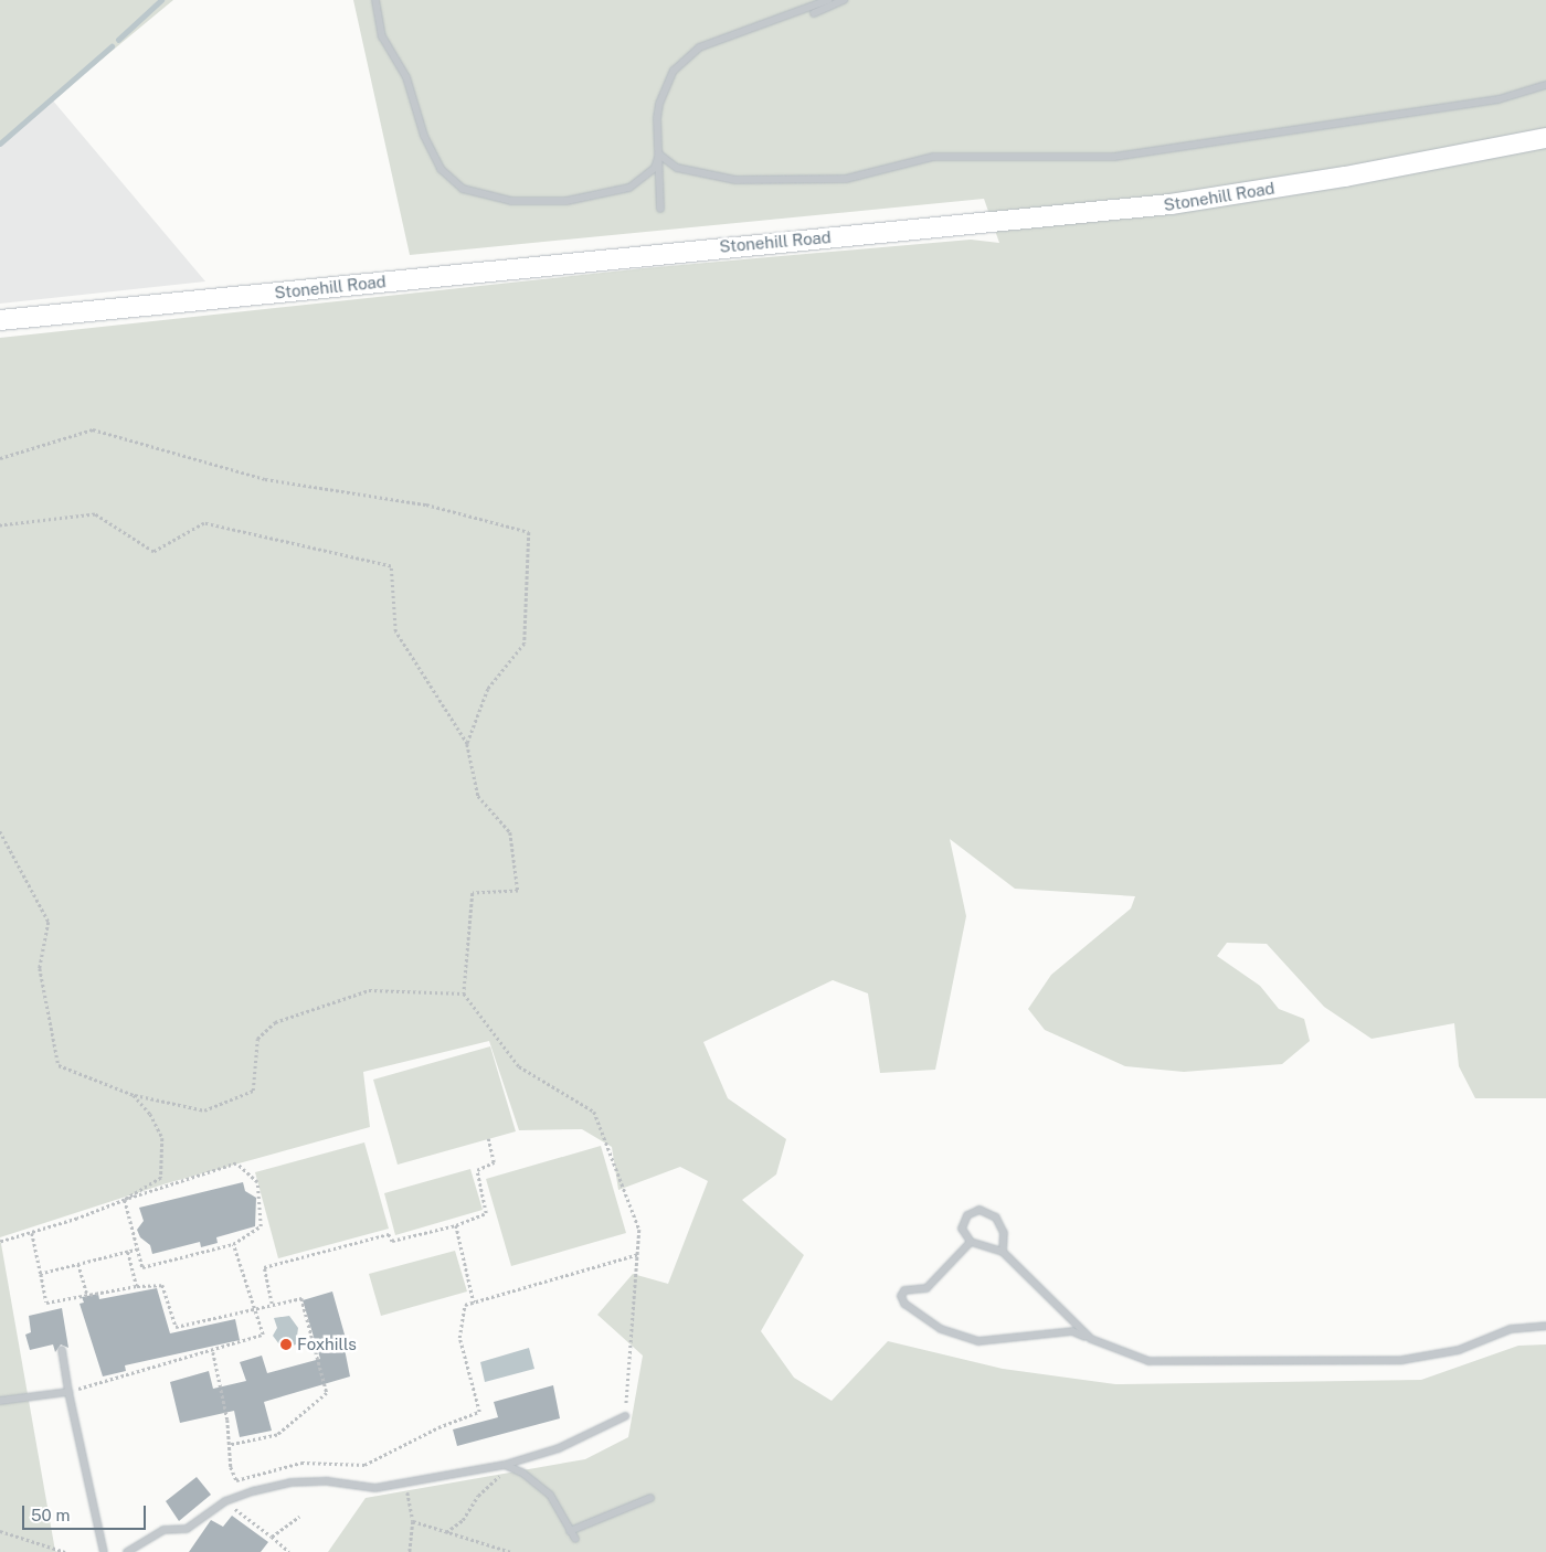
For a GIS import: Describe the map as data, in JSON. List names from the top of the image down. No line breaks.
{"streets":{"street":["Stonehill Road"]},"places":["Foxhills"],"scale_bar":"50 m"}
